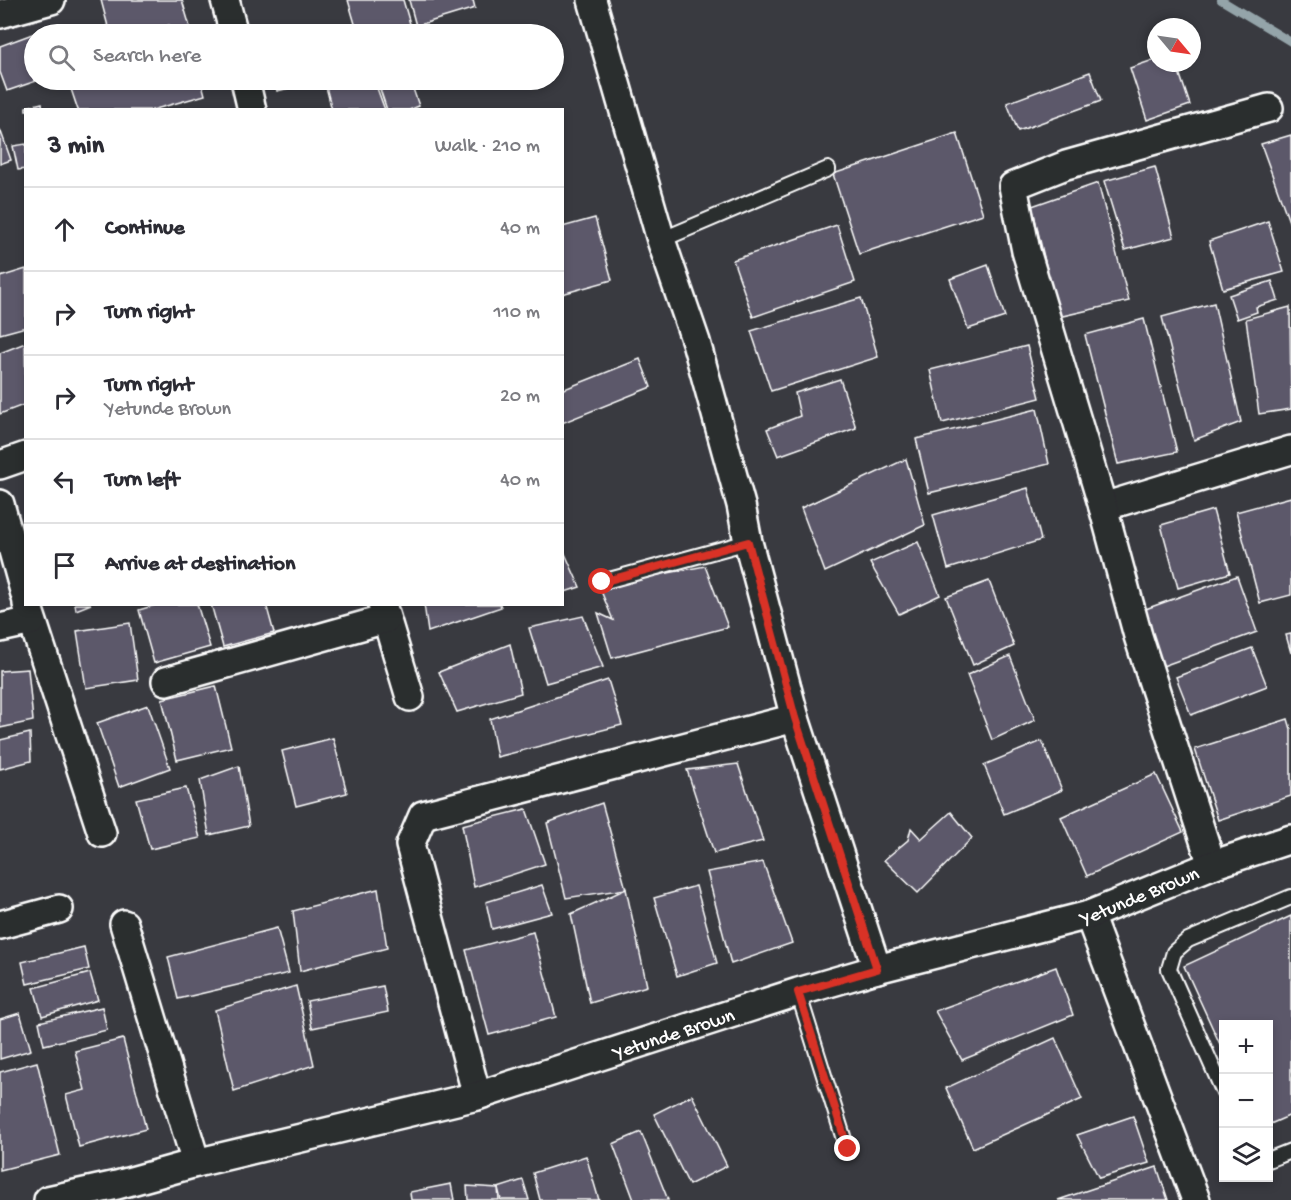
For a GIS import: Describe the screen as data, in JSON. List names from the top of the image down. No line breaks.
{"streets":{"street":["Yetunde Brown"]},"north":"bottom right","page":{"search":"Search here","heading":["3 min","Walk · 210 m"],"list":[["Continue","40 m"],["Turn right","110 m"],["Turn right","Yetunde Brown","20 m"],["Turn left","40 m"],"Arrive at destination"],"map_buttons":["+","−"]}}
